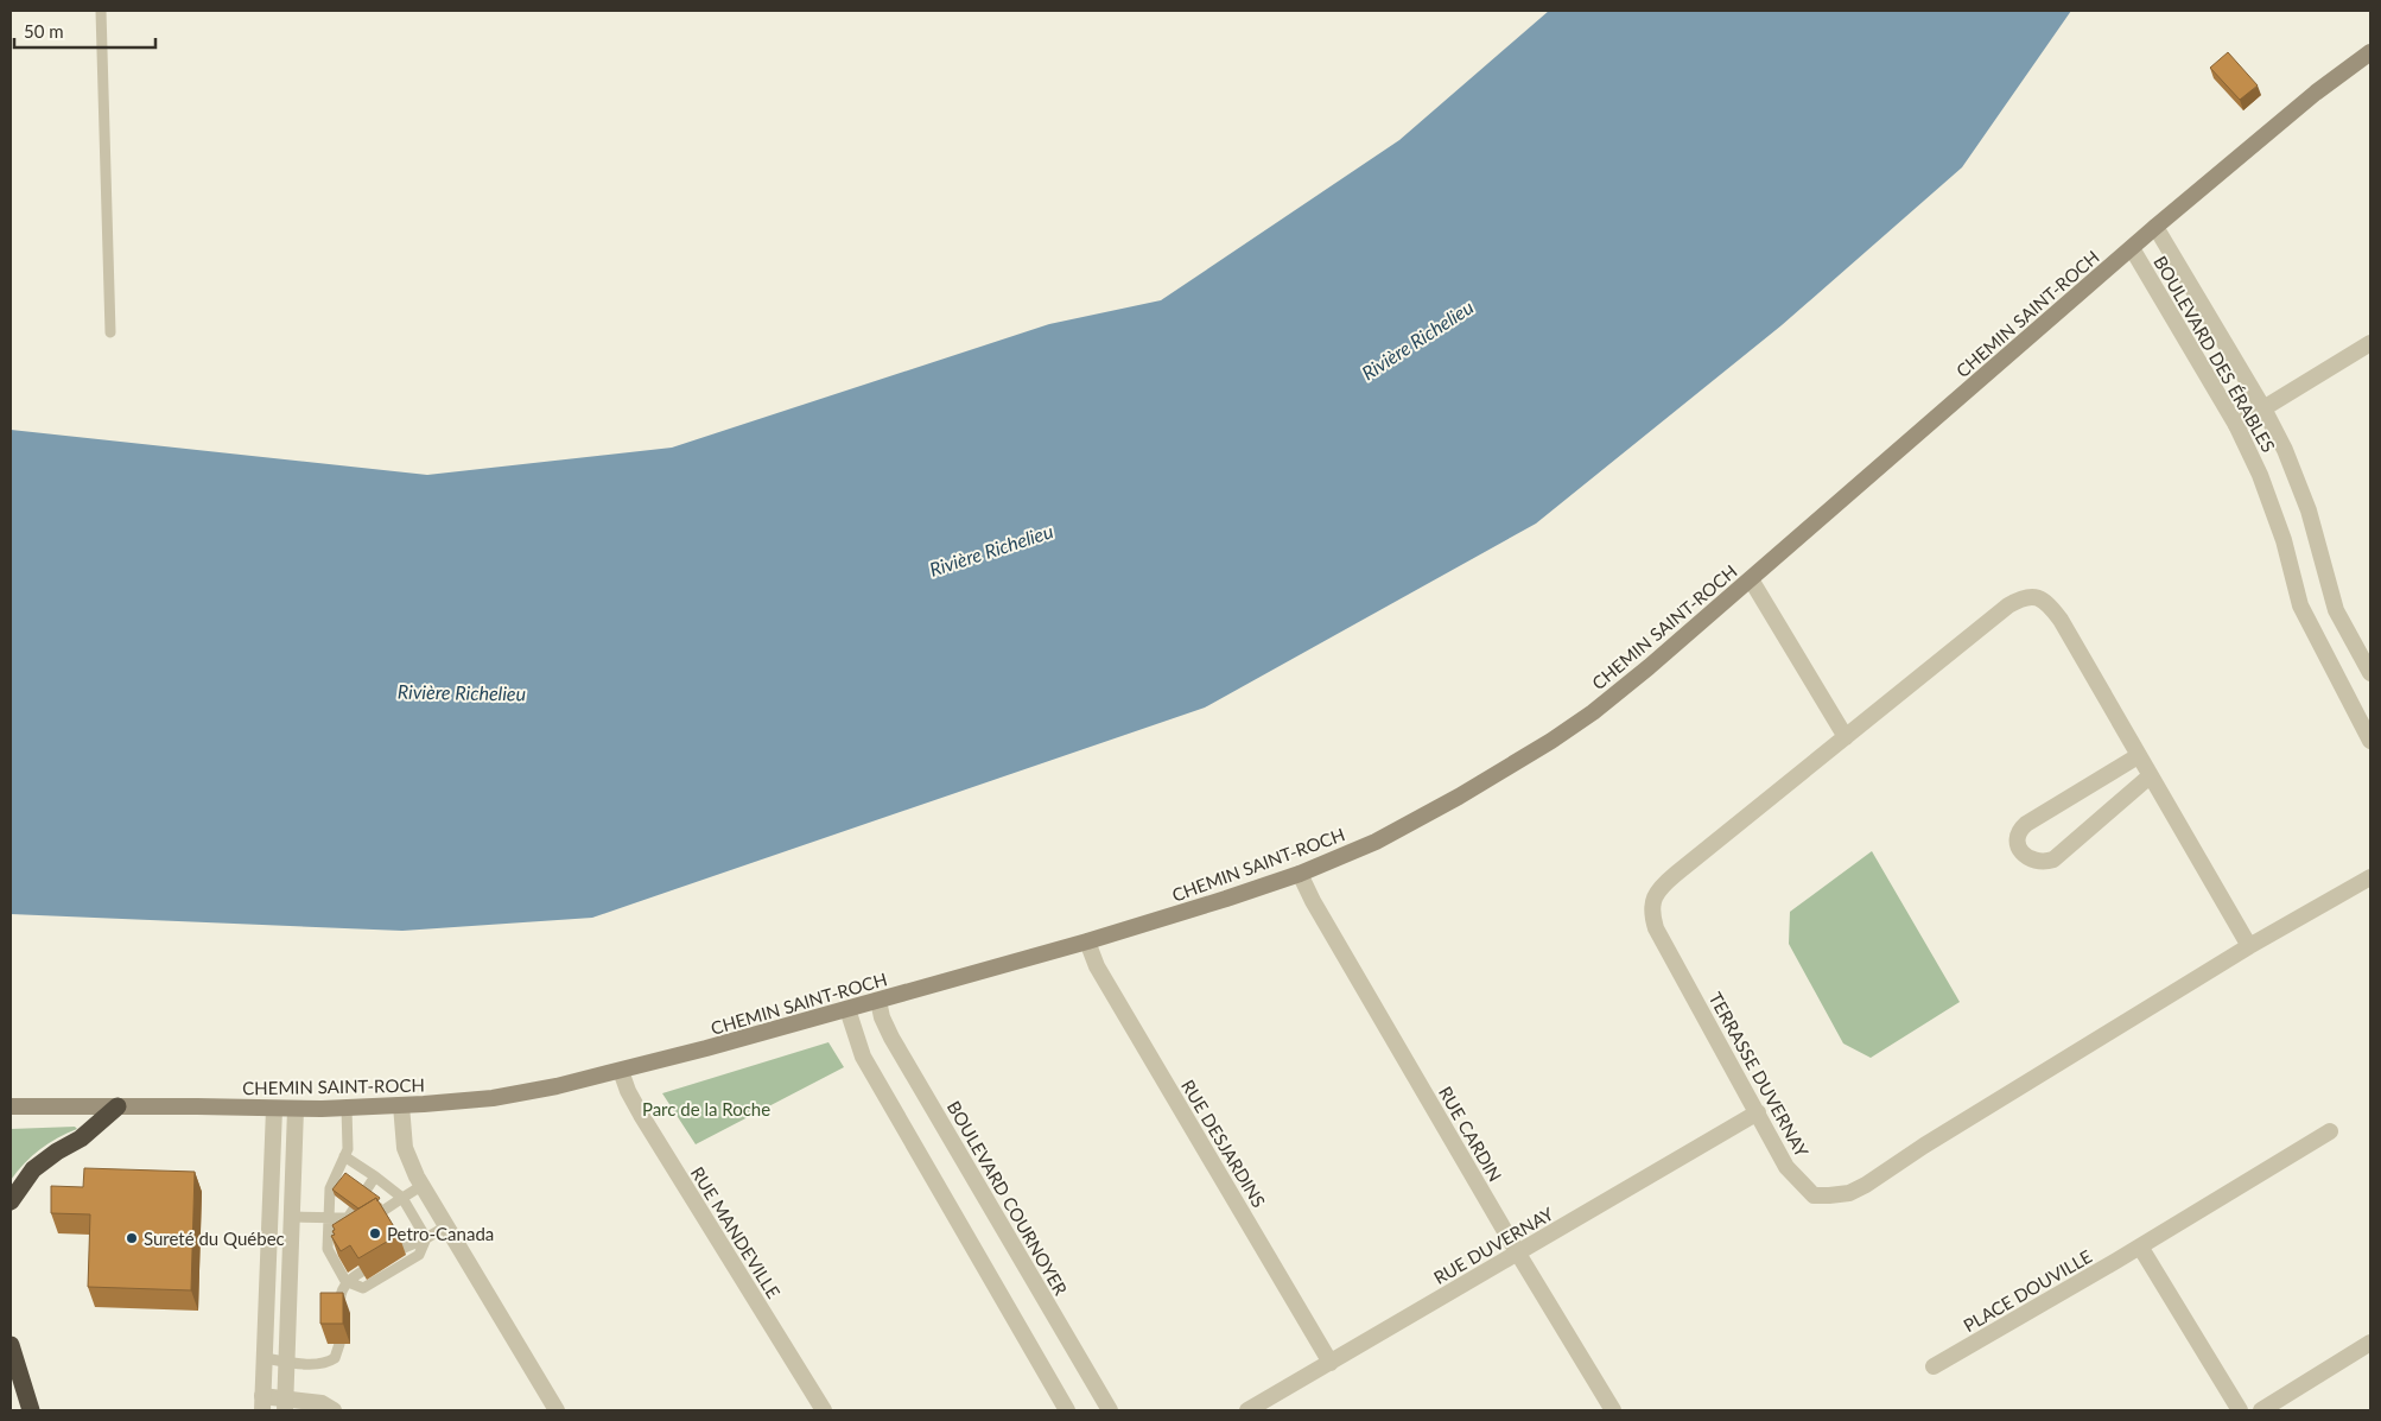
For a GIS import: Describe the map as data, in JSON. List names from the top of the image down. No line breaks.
{"streets":{"main road":["CHEMIN SAINT-ROCH"],"street":["BOULEVARD DES ÉRABLES","TERRASSE DUVERNAY","RUE CARDIN","RUE DESJARDINS","BOULEVARD COURNOYER","RUE MANDEVILLE","RUE DUVERNAY","PLACE DOUVILLE"]},"crossings":[["CHEMIN SAINT-ROCH","BOULEVARD DES ÉRABLES"],["CHEMIN SAINT-ROCH","RUE CARDIN"],["CHEMIN SAINT-ROCH","RUE DESJARDINS"],["CHEMIN SAINT-ROCH","BOULEVARD COURNOYER"],["CHEMIN SAINT-ROCH","RUE MANDEVILLE"],["TERRASSE DUVERNAY","RUE DUVERNAY"],["RUE CARDIN","RUE DUVERNAY"],["RUE DESJARDINS","RUE DUVERNAY"]],"water":["Rivière Richelieu"],"parks":["Parc de la Roche"],"places":["Petro-Canada","Sureté du Québec"],"scale_bar":"50 m"}
